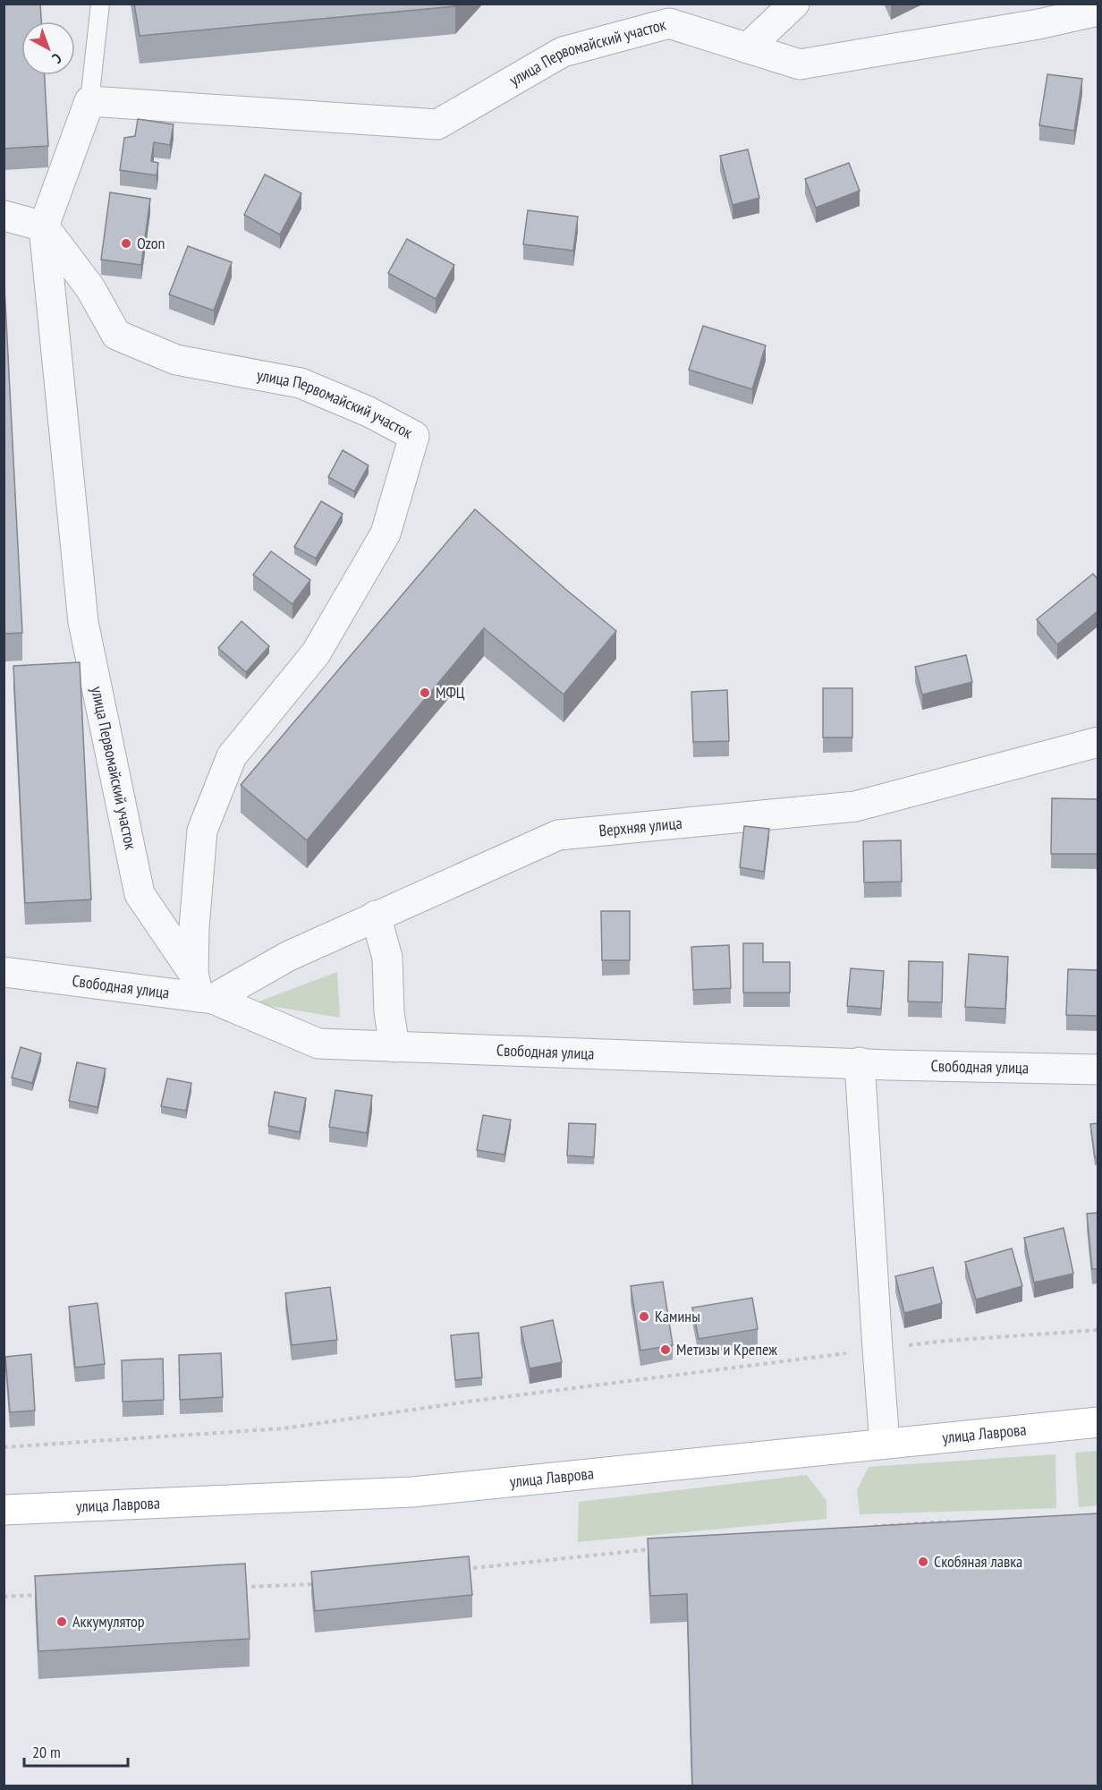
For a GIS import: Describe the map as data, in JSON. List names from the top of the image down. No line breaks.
{"streets":{"main road":["улица Лаврова"],"street":["улица Первомайский участок","Верхняя улица","Свободная улица"]},"crossings":[["улица Первомайский участок","Верхняя улица"],["улица Первомайский участок","Свободная улица"],["Верхняя улица","Свободная улица"]],"places":["Ozon","МФЦ","Камины","Метизы и Крепеж","Скобяная лавка","Аккумулятор"],"scale_bar":"20 m","north":"bottom right"}
